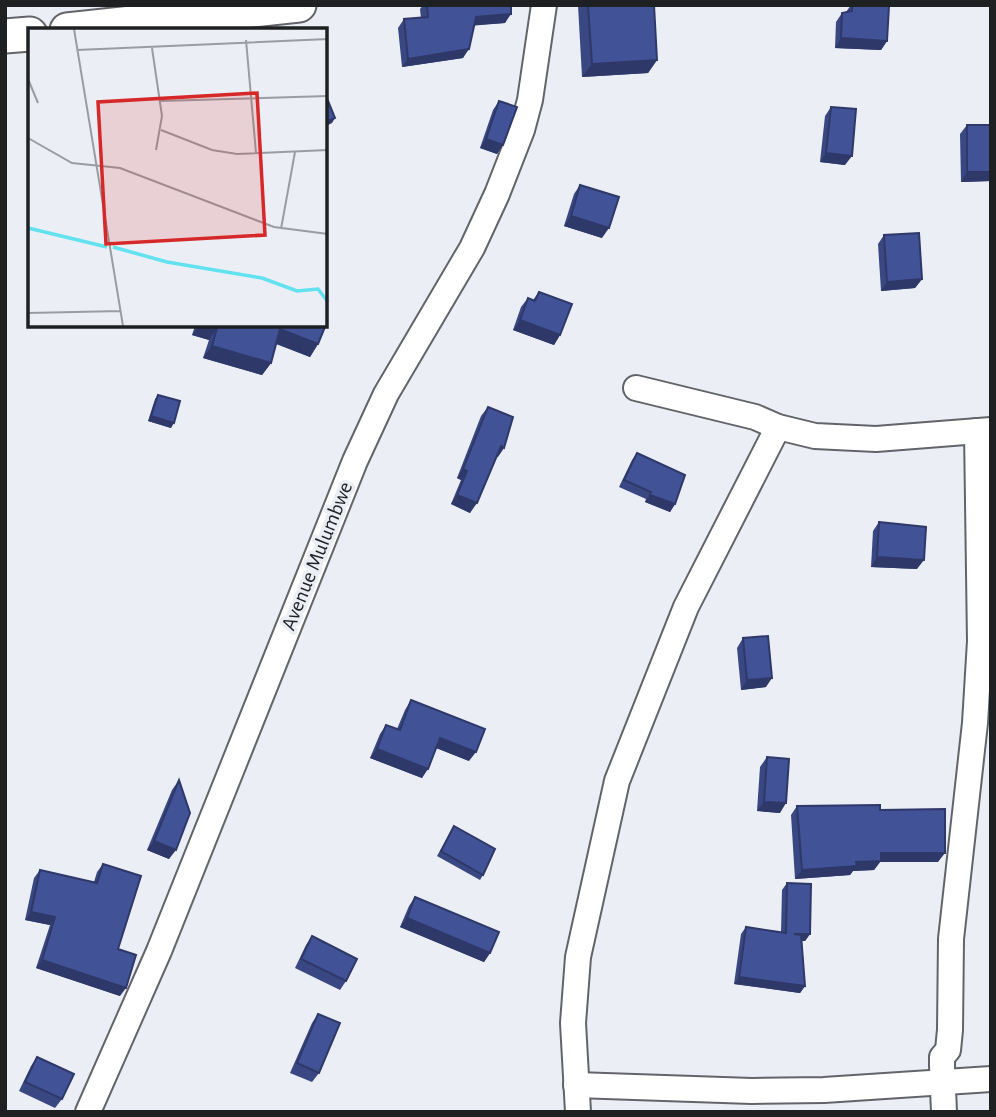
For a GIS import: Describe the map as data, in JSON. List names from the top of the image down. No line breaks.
{"streets":{"street":["Avenue Mulumbwe"]}}
